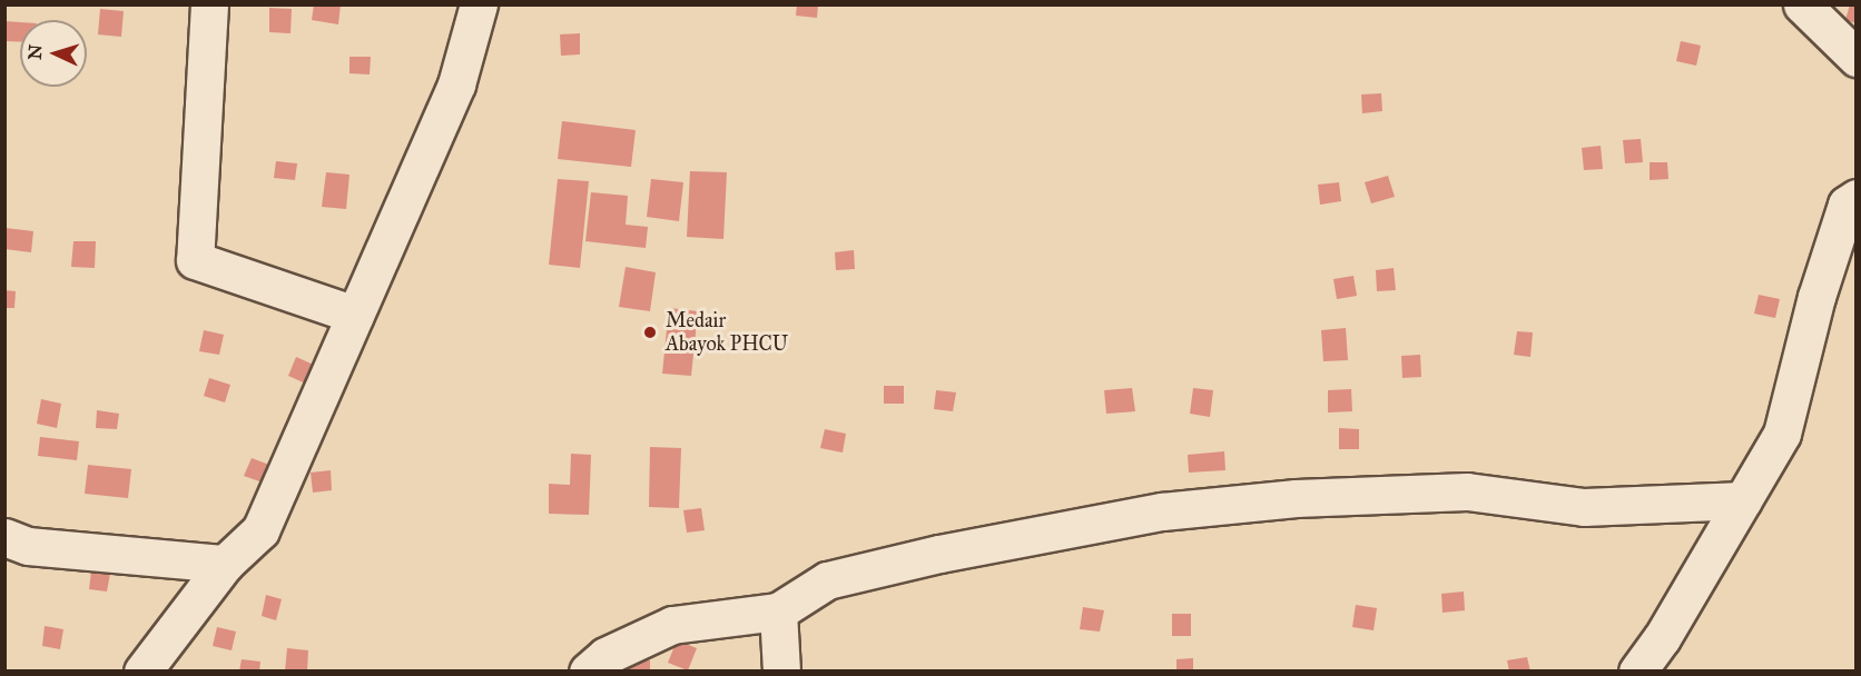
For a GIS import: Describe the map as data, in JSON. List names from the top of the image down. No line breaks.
{"places":["Medair Abayok PHCU"],"north":"left"}
